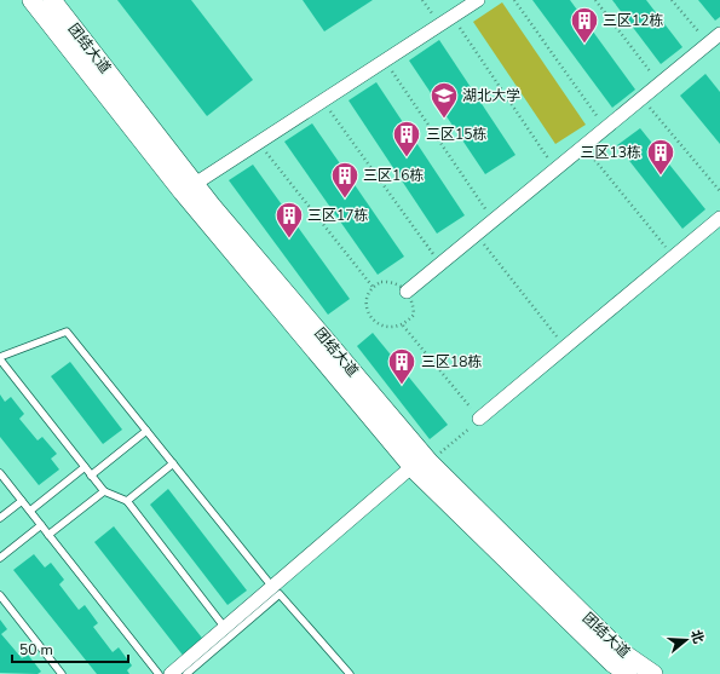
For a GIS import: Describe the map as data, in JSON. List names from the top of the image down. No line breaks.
{"streets":{"main road":["团结大道"]},"places":{"building":["三区12栋","三区15栋","三区13栋","三区16栋","三区17栋","三区18栋"],"school or university":["湖北大学"]},"scale_bar":"50 m","north":"right"}
